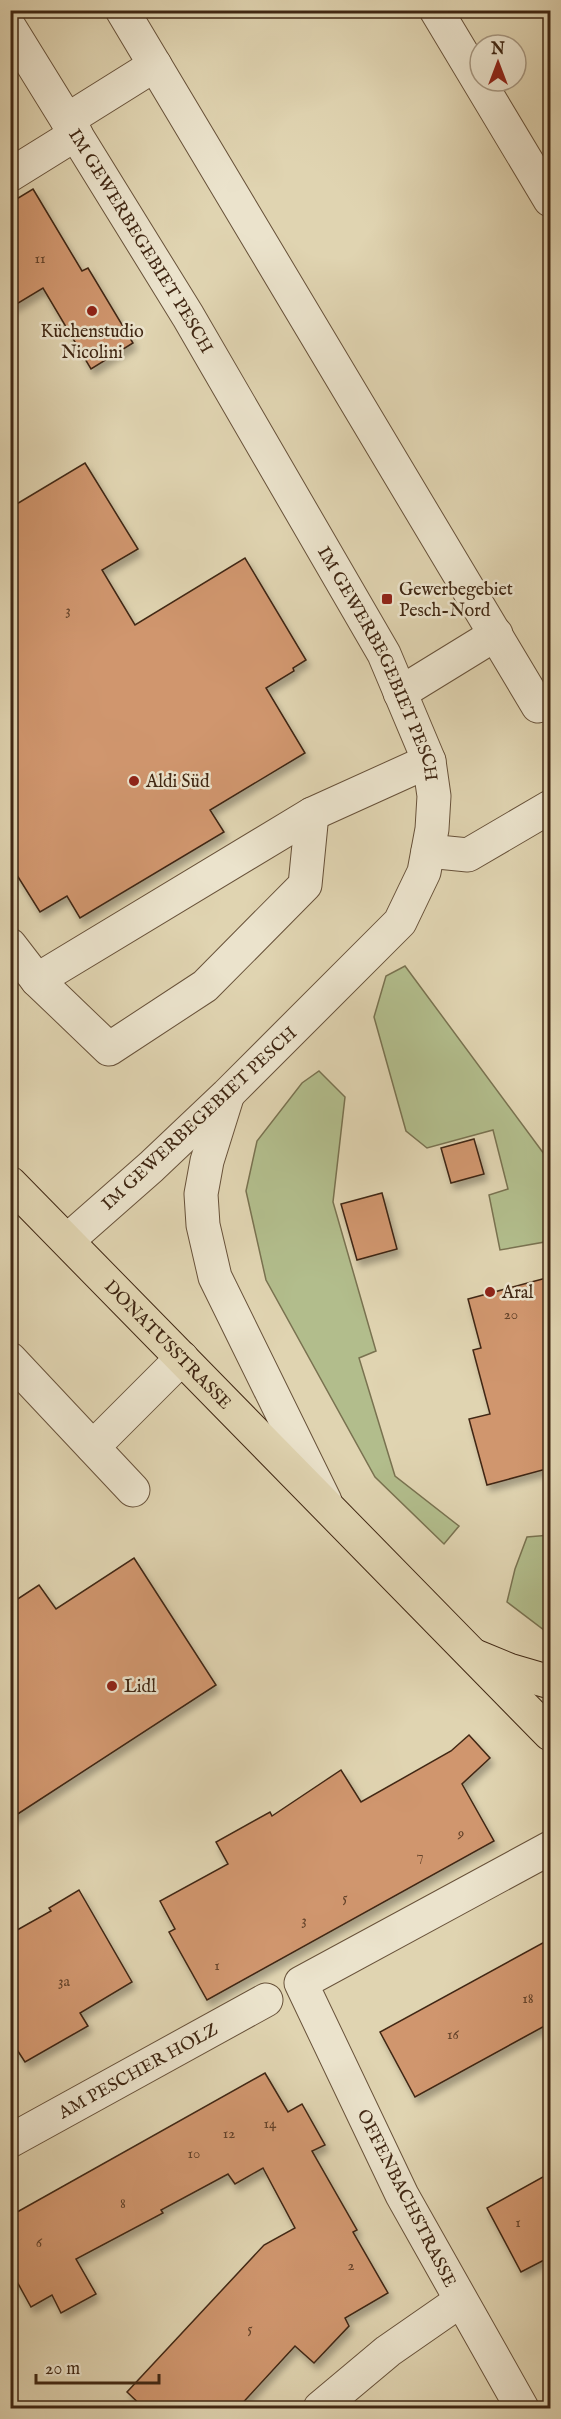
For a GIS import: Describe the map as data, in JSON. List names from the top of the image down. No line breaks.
{"streets":{"main road":["DONATUSSTRASSE"],"street":["IM GEWERBEGEBIET PESCH","AM PESCHER HOLZ","OFFENBACHSTRASSE"]},"crossings":[["IM GEWERBEGEBIET PESCH","DONATUSSTRASSE"]],"places":{"other":["Küchenstudio Nicolini","Aldi Süd","Aral","Lidl"],"transit":["Gewerbegebiet Pesch-Nord"]},"house_numbers":["11","3","20","9","7","5","3","1","3a","18","16","14","12","10","8","1","6","2","5"],"scale_bar":"20 m","north":"top"}
